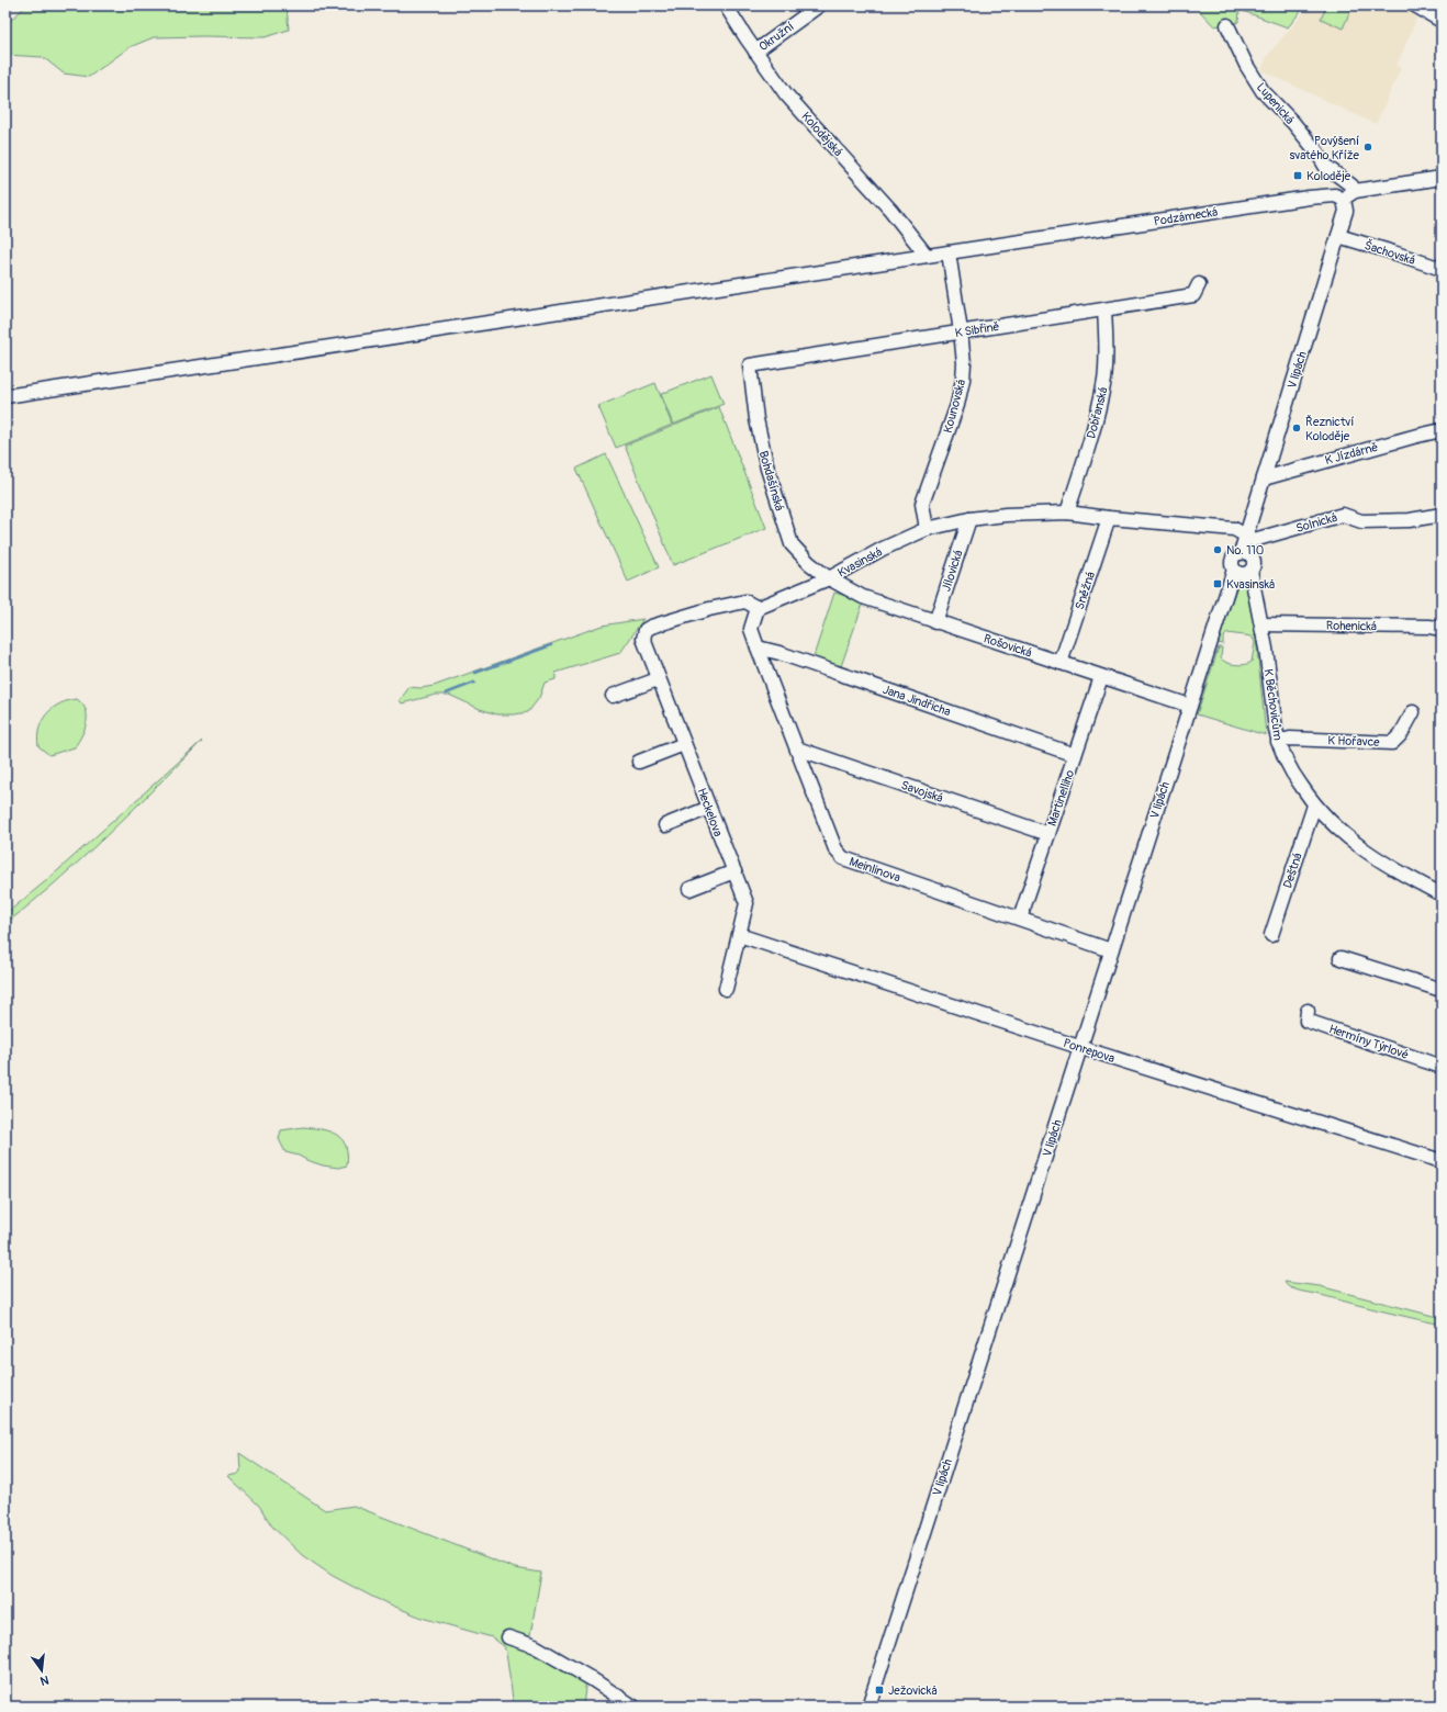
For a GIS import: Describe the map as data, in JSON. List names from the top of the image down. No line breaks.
{"streets":{"street":["Okružní","Lupenická","Kolodějská","Podzámecká","Šachovská","K Sibřině","V lipách","Kounovská","Dobřanská","K Jízdárně","Bohdašínská","Solnická","Kvasinská","Jílovická","Sněžná","Rohenická","Rošovická","Jana Jindřicha","K Běchovicům","K Hořavce","Savojská","Martinelliho","Heckelova","Meinlinova","Deštná","Hermíny Týrlové","Ponrepova"]},"crossings":[["Okružní","Kolodějská"],["Kolodějská","Podzámecká"],["Podzámecká","V lipách"],["Podzámecká","Kounovská"],["Šachovská","V lipách"],["K Sibřině","Kounovská"],["K Sibřině","Dobřanská"],["K Sibřině","Bohdašínská"],["V lipách","K Jízdárně"],["V lipách","Solnická"],["V lipách","Kvasinská"],["V lipách","Rošovická"],["V lipách","K Běchovicům"],["V lipách","Meinlinova"],["V lipách","Ponrepova"],["Kounovská","Kvasinská"],["Dobřanská","Kvasinská"],["Bohdašínská","Kvasinská"],["Bohdašínská","Rošovická"],["Solnická","Kvasinská"],["Solnická","K Běchovicům"],["Kvasinská","Jílovická"],["Kvasinská","Sněžná"],["Kvasinská","Rošovická"],["Kvasinská","K Běchovicům"],["Kvasinská","Heckelova"],["Kvasinská","Meinlinova"],["Jílovická","Rošovická"],["Sněžná","Rošovická"],["Rohenická","K Běchovicům"],["Rošovická","Martinelliho"],["Jana Jindřicha","Martinelliho"],["Jana Jindřicha","Meinlinova"],["K Běchovicům","K Hořavce"],["K Běchovicům","Deštná"],["Savojská","Martinelliho"],["Savojská","Meinlinova"],["Martinelliho","Meinlinova"],["Heckelova","Meinlinova"],["Heckelova","Ponrepova"]],"places":{"other":["Povýšení svatého Kříže","Řeznictví Koloděje","No. 110"],"transit":["Koloděje","Kvasinská","Ježovická"]},"north":"bottom"}
